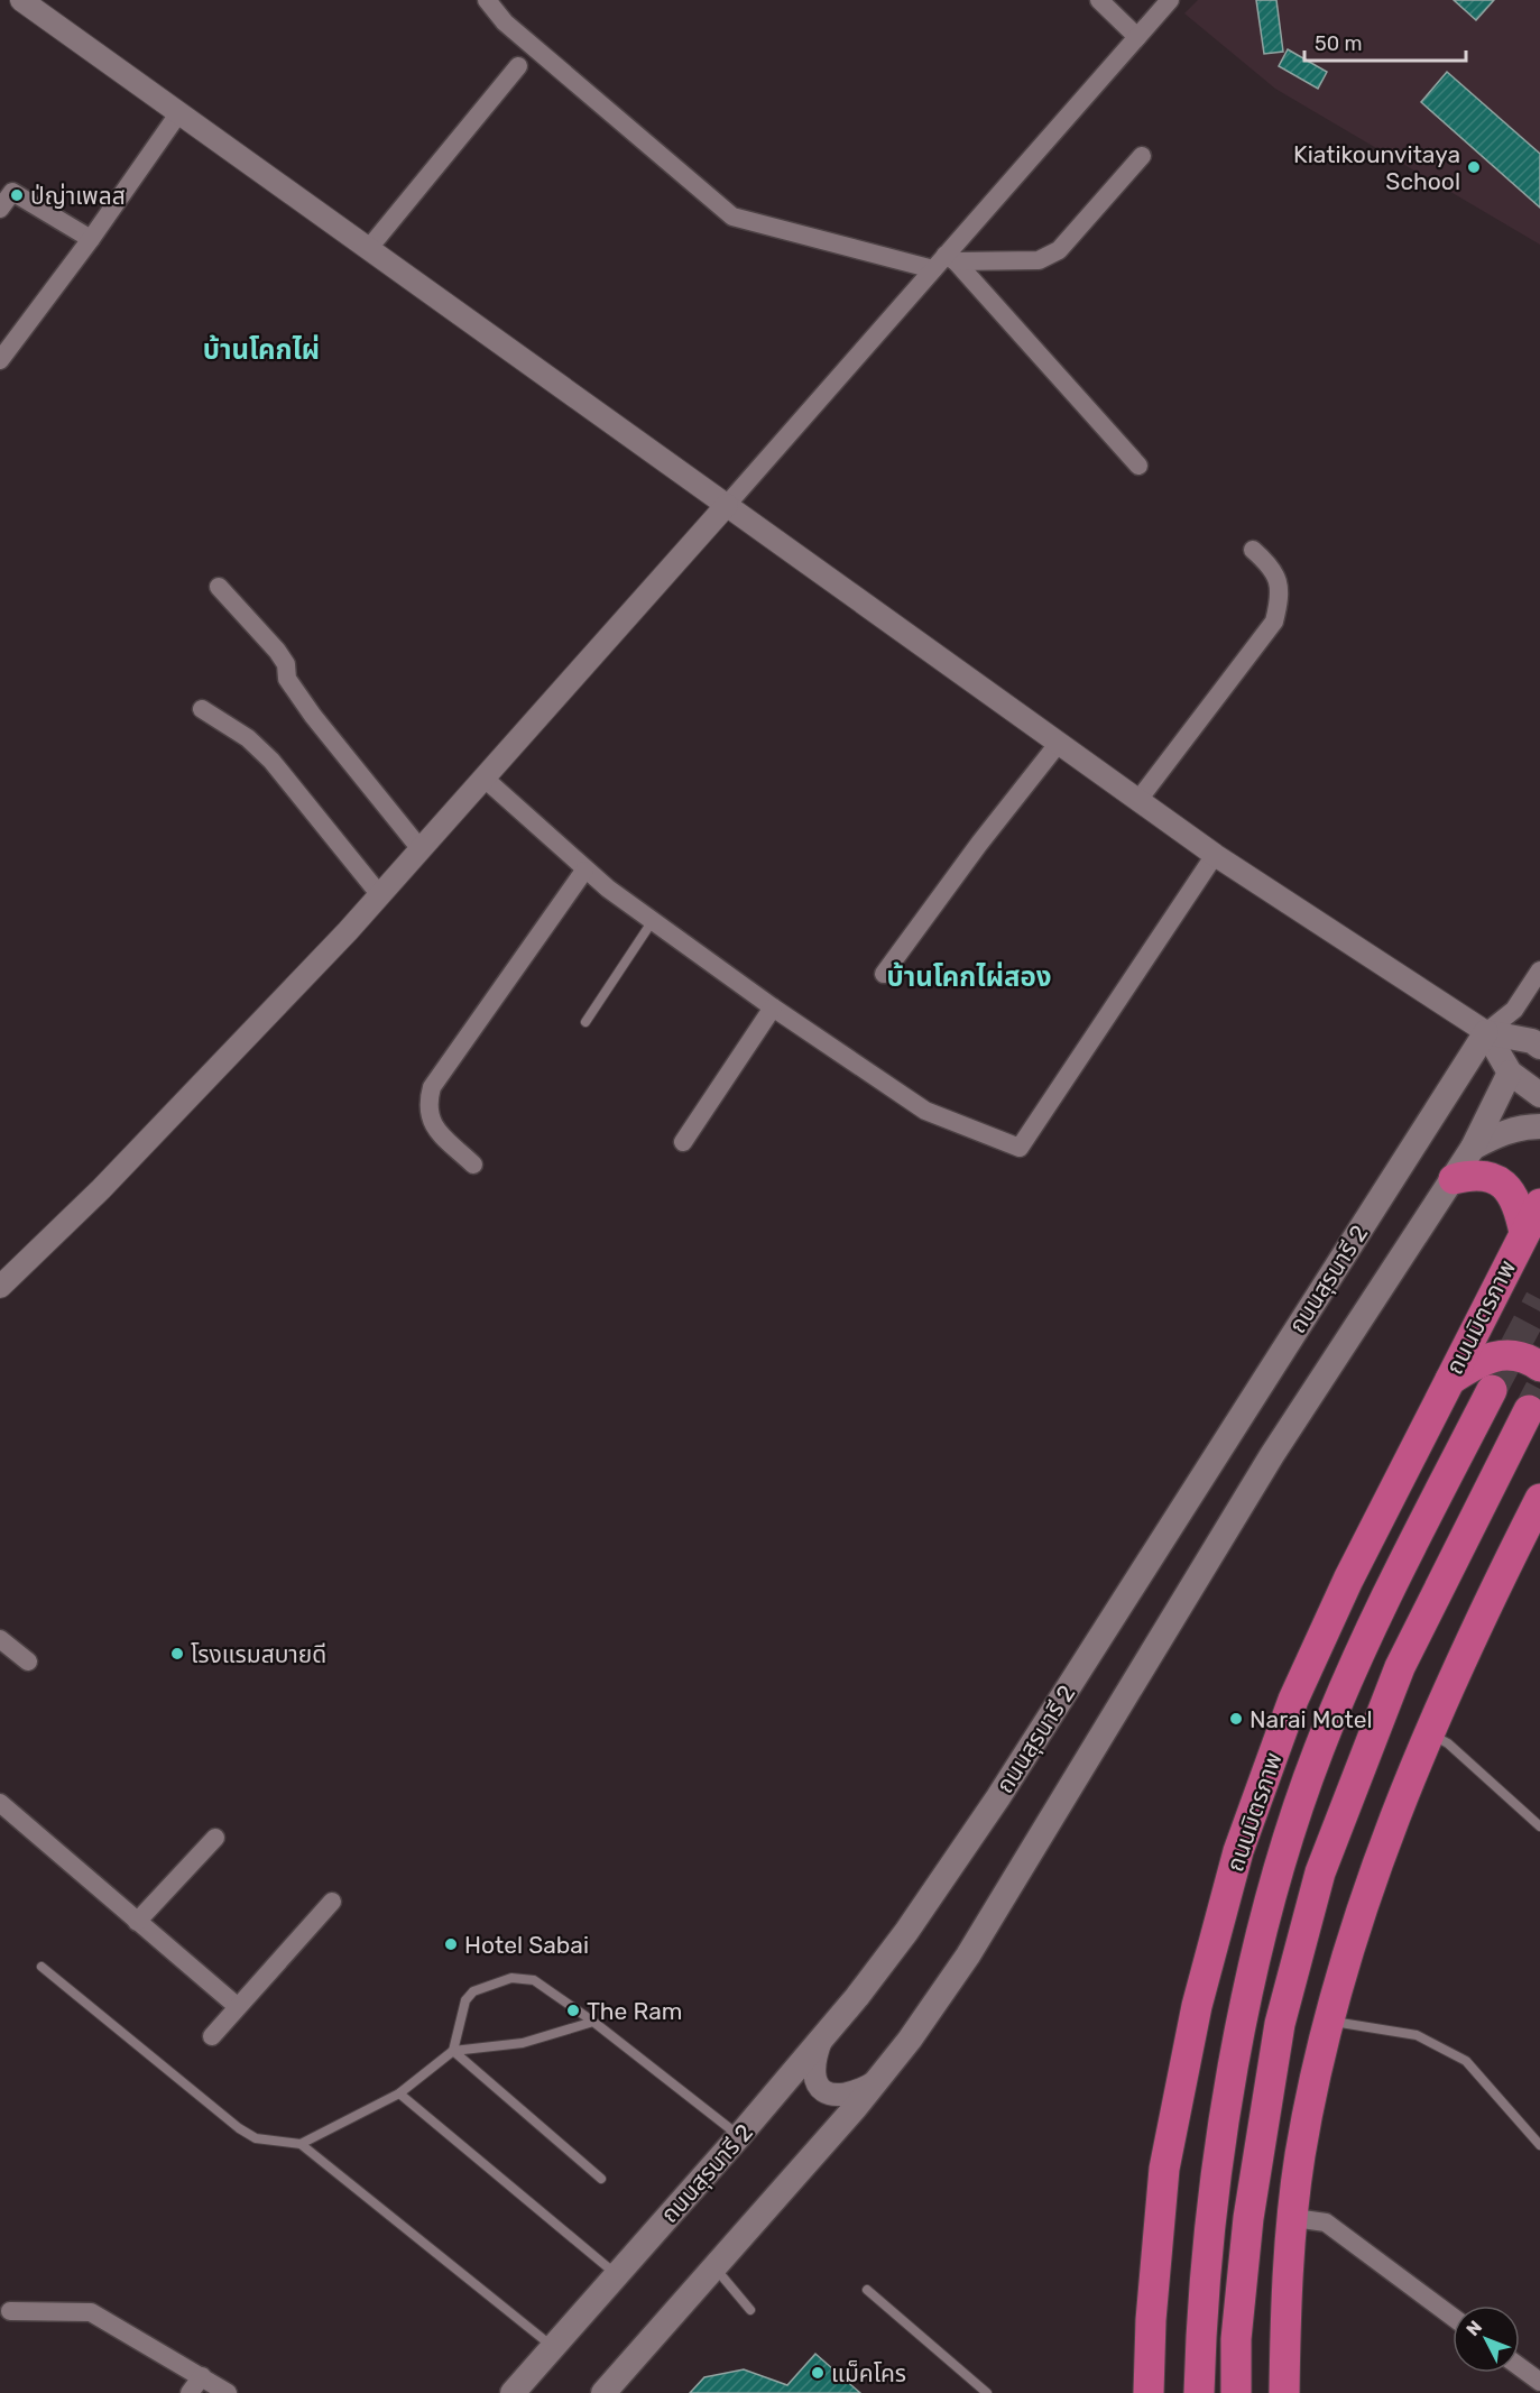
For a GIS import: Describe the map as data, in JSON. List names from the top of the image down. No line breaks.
{"streets":{"highway":["ถนนมิตรภาพ"],"main road":["ถนนสุรนารี 2"]},"districts":["บ้านโคกไผ่","บ้านโคกไผ่สอง"],"places":["Kiatikounvitaya School","ป่ญ่าเพลส","โรงแรมสบายดี","Narai Motel","Hotel Sabai","The Ram","แม็คโคร"],"scale_bar":"50 m","north":"top left"}
